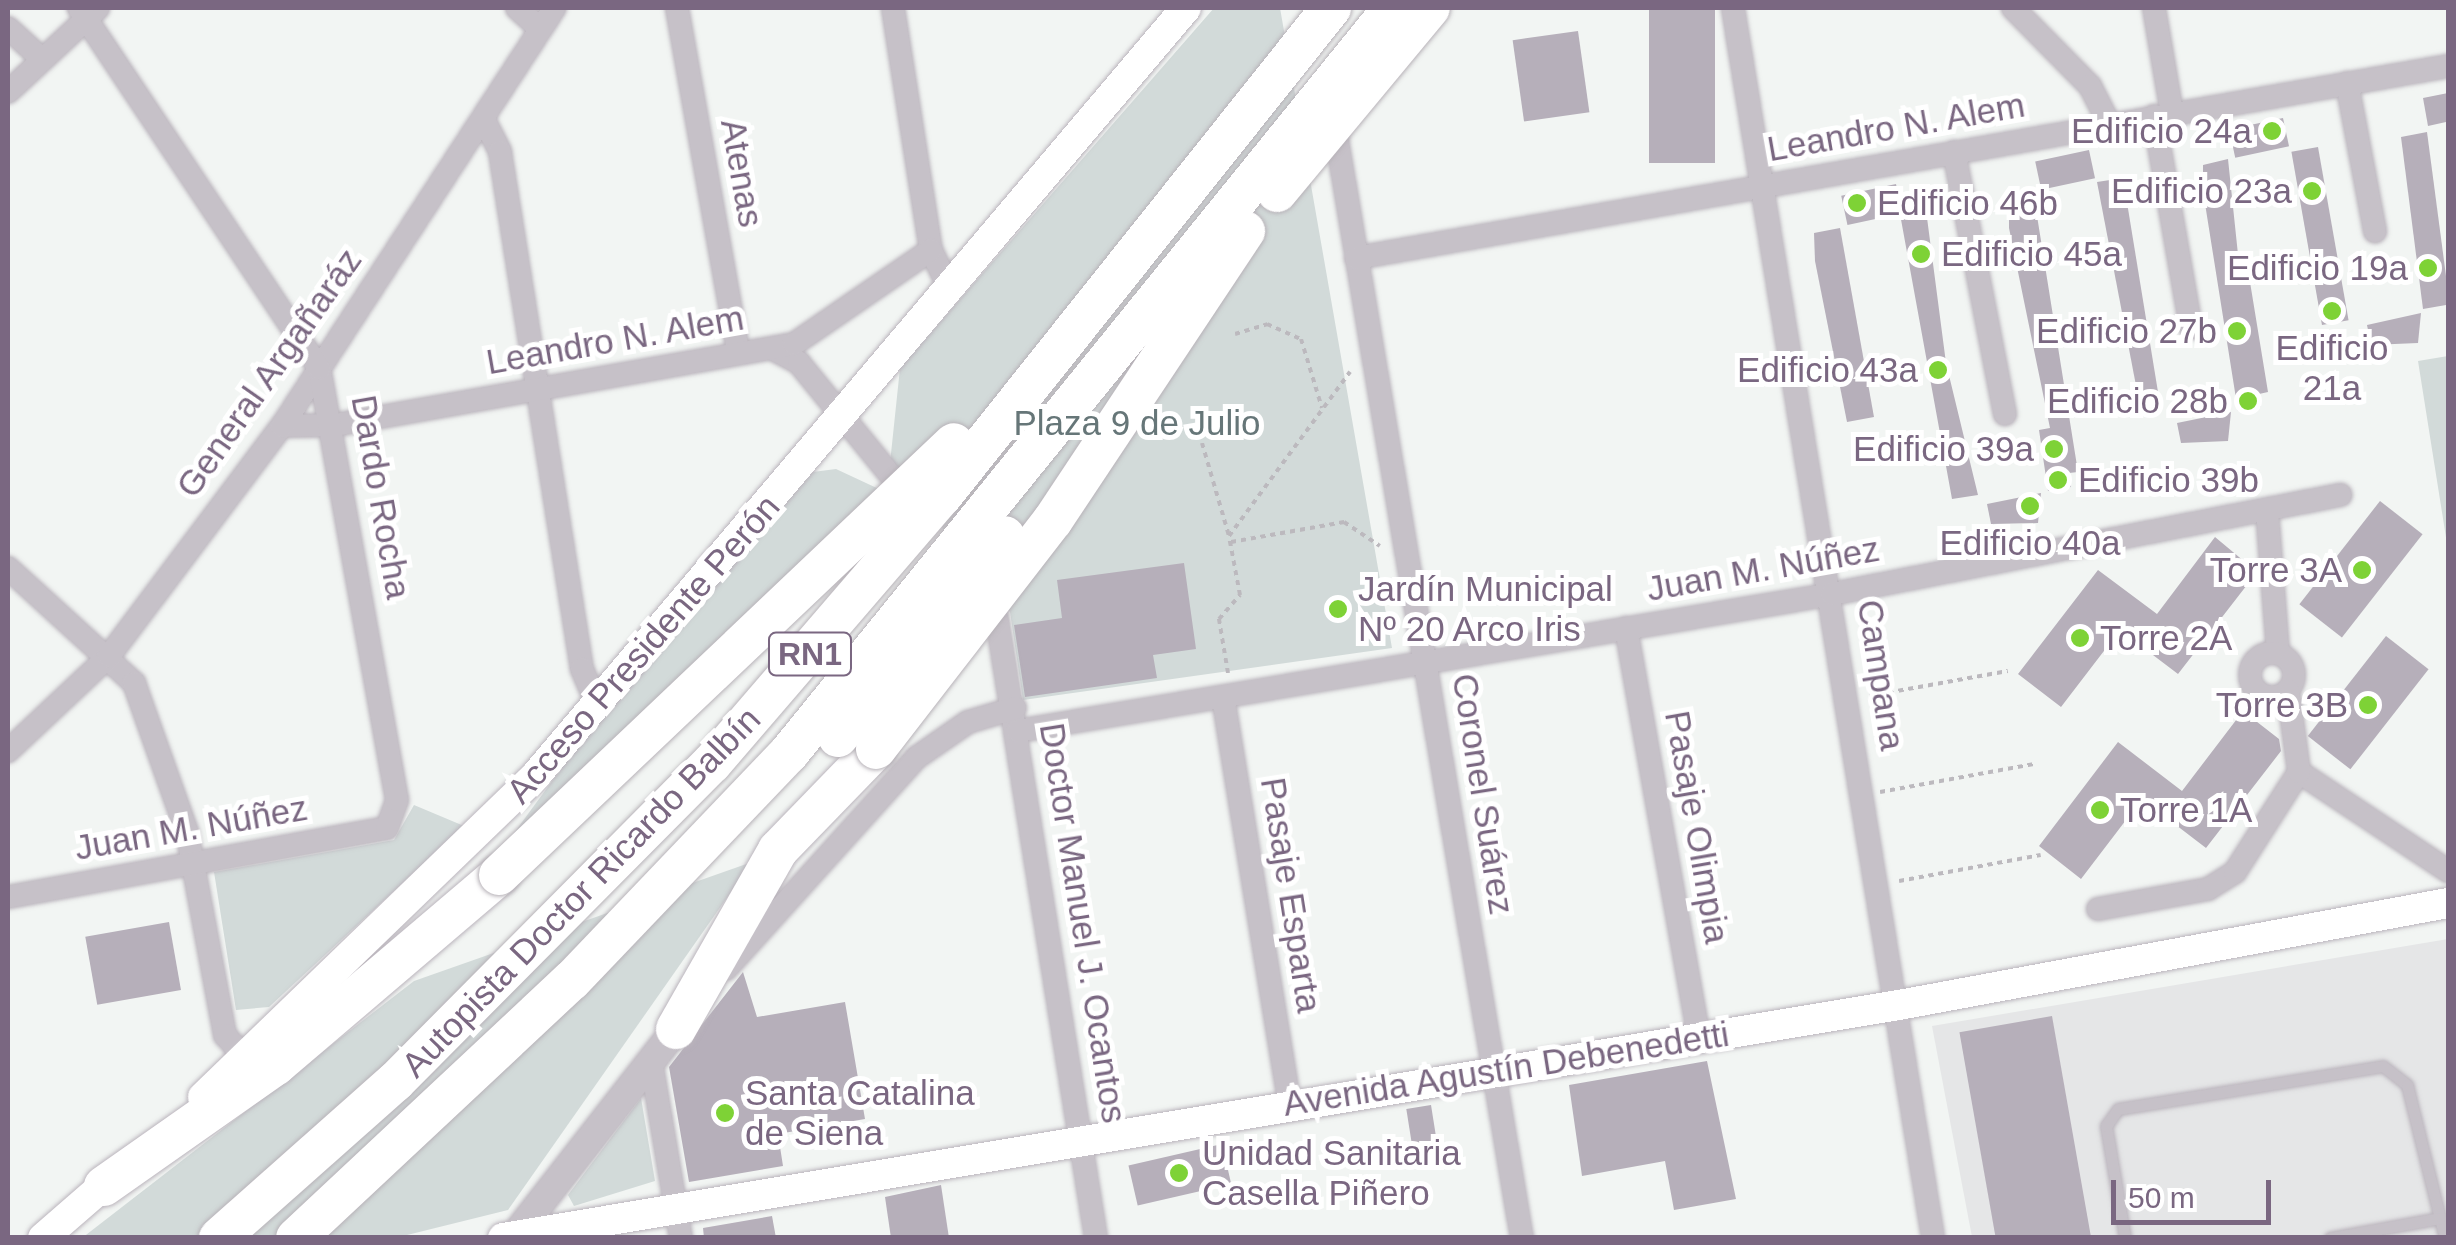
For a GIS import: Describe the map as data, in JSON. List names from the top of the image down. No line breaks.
{"streets":{"highway":["RN1","Autopista Doctor Ricardo Balbín"],"main road":["Acceso Presidente Perón","Avenida Agustín Debenedetti"],"street":["Leandro N. Alem","Atenas","General Argañaráz","Dardo Rocha","Juan M. Núñez","Campana","Coronel Suárez","Pasaje Olimpia","Pasaje Esparta","Doctor Manuel J. Ocantos"]},"crossings":[["Leandro N. Alem","Atenas"],["Leandro N. Alem","General Argañaráz"],["Leandro N. Alem","Dardo Rocha"],["Leandro N. Alem","Campana"],["Leandro N. Alem","Coronel Suárez"],["General Argañaráz","Dardo Rocha"],["Dardo Rocha","Juan M. Núñez"],["Juan M. Núñez","Campana"],["Juan M. Núñez","Coronel Suárez"],["Juan M. Núñez","Pasaje Olimpia"],["Juan M. Núñez","Pasaje Esparta"],["Juan M. Núñez","Doctor Manuel J. Ocantos"],["Campana","Avenida Agustín Debenedetti"],["Coronel Suárez","Avenida Agustín Debenedetti"],["Pasaje Olimpia","Avenida Agustín Debenedetti"],["Pasaje Esparta","Avenida Agustín Debenedetti"],["Doctor Manuel J. Ocantos","Avenida Agustín Debenedetti"]],"parks":["Plaza 9 de Julio"],"places":["Edificio 24a","Edificio 23a","Edificio 46b","Edificio 45a","Edificio 19a","Edificio 21a","Edificio 27b","Edificio 43a","Edificio 28b","Edificio 39a","Edificio 39b","Edificio 40a","Torre 3A","Jardín Municipal Nº 20 Arco Iris","Torre 2A","Torre 3B","Torre 1A","Santa Catalina de Siena","Unidad Sanitaria Casella Piñero"],"scale_bar":"50 m"}
